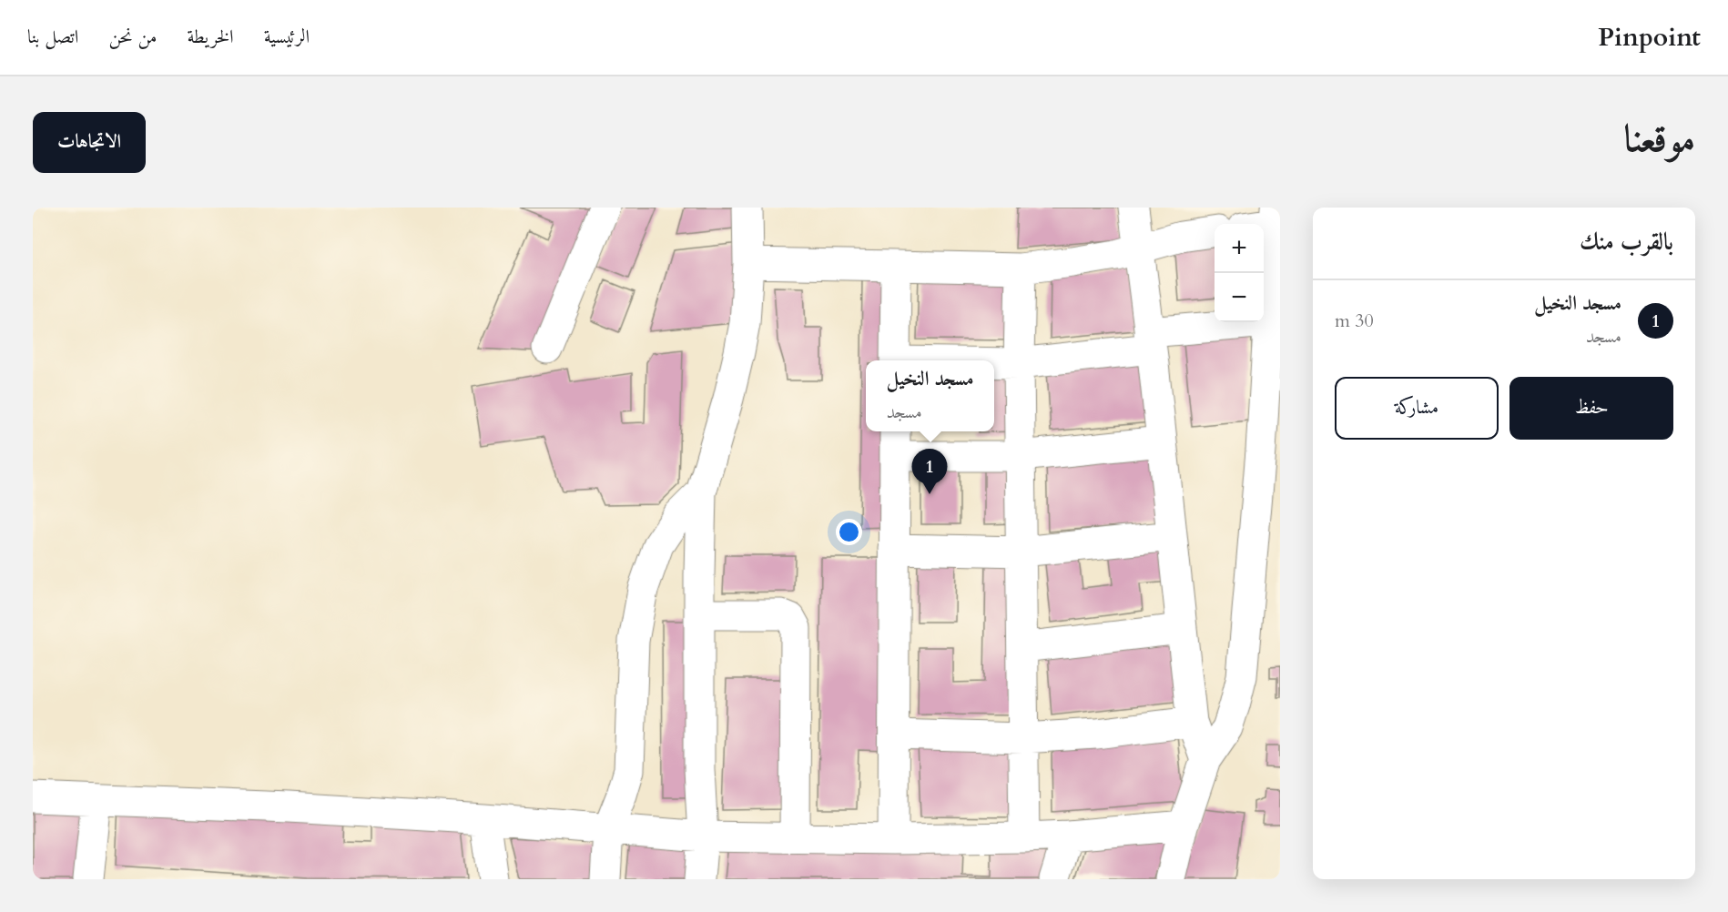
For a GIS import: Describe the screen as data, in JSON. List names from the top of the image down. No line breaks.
{"page":{"header":"Pinpoint","nav":["الرئيسية","الخريطة","من نحن","اتصل بنا"],"title":"موقعنا","buttons":["الاتجاهات",["حفظ","مشاركة"]],"heading":"بالقرب منك","map_buttons":["+","−"],"list":[{"mark":"1","name":"مسجد النخيل","note":"مسجد","value":"30 m"}],"popup":["مسجد النخيل","مسجد"],"pins":"1"}}
